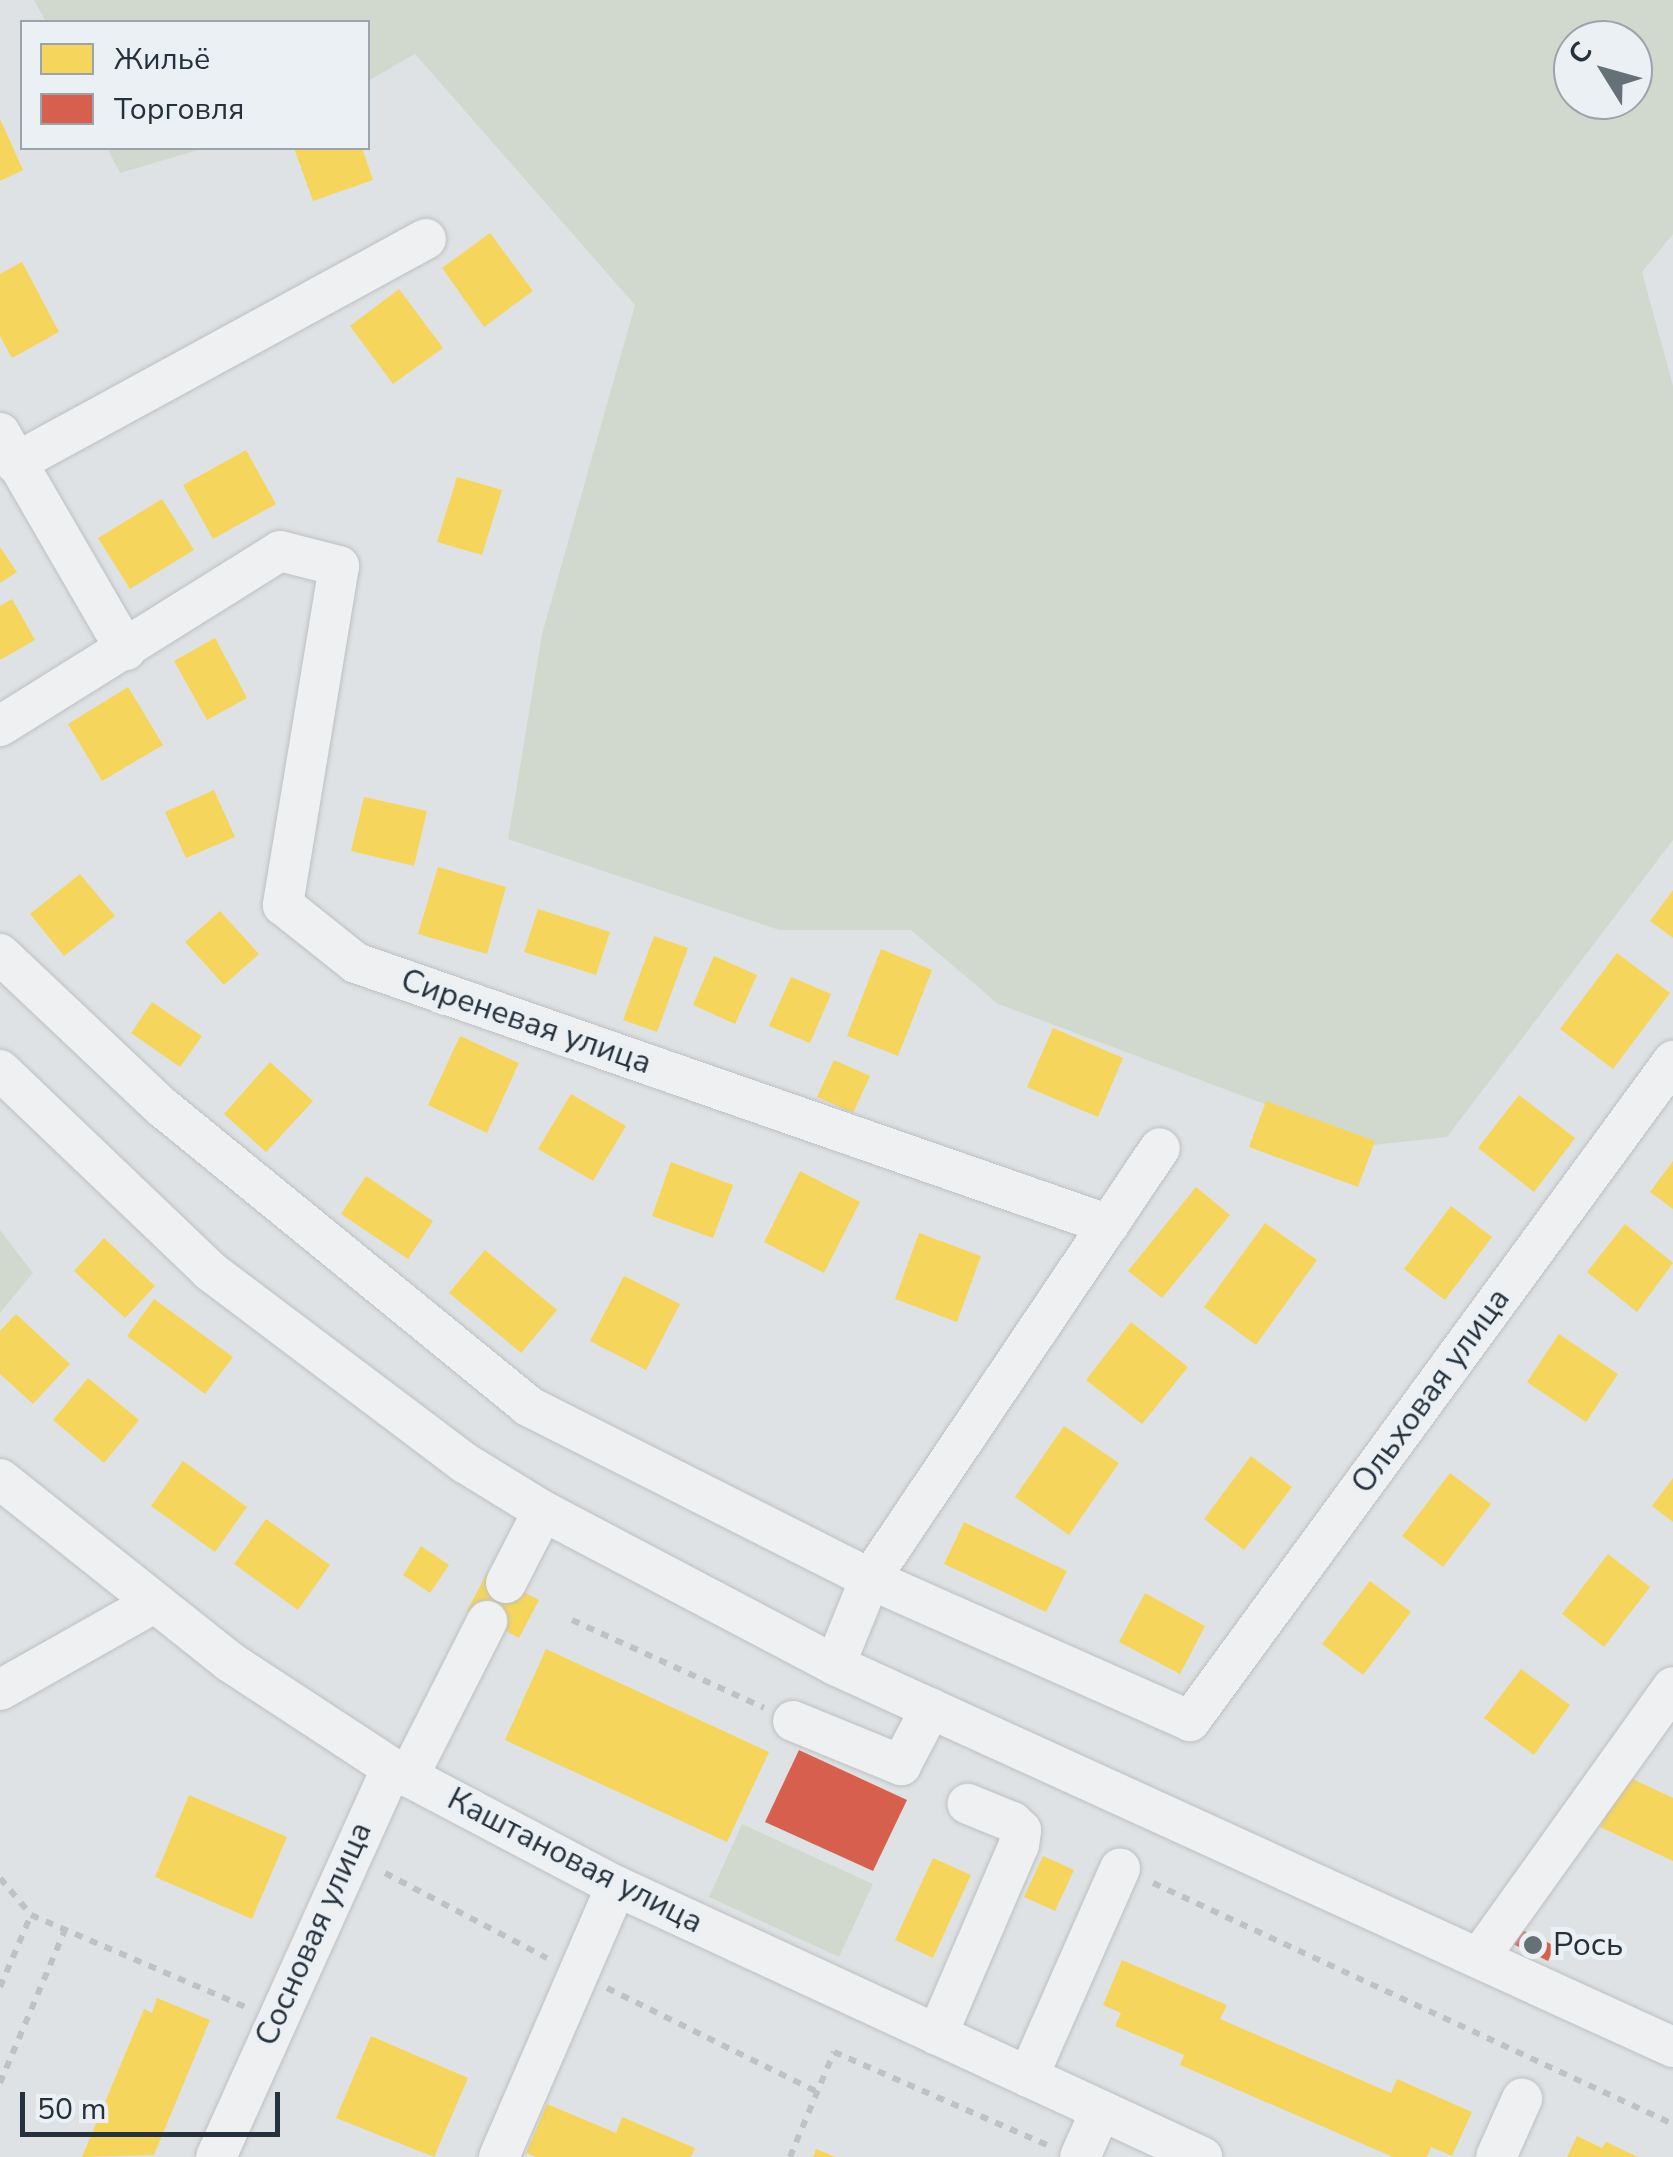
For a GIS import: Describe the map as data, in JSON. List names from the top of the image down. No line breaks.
{"streets":{"street":["Сиреневая улица","Ольховая улица","Каштановая улица","Сосновая улица"]},"crossings":[["Каштановая улица","Сосновая улица"]],"places":["Рось"],"legend":["Жильё","Торговля"],"scale_bar":"50 m","north":"top left"}
